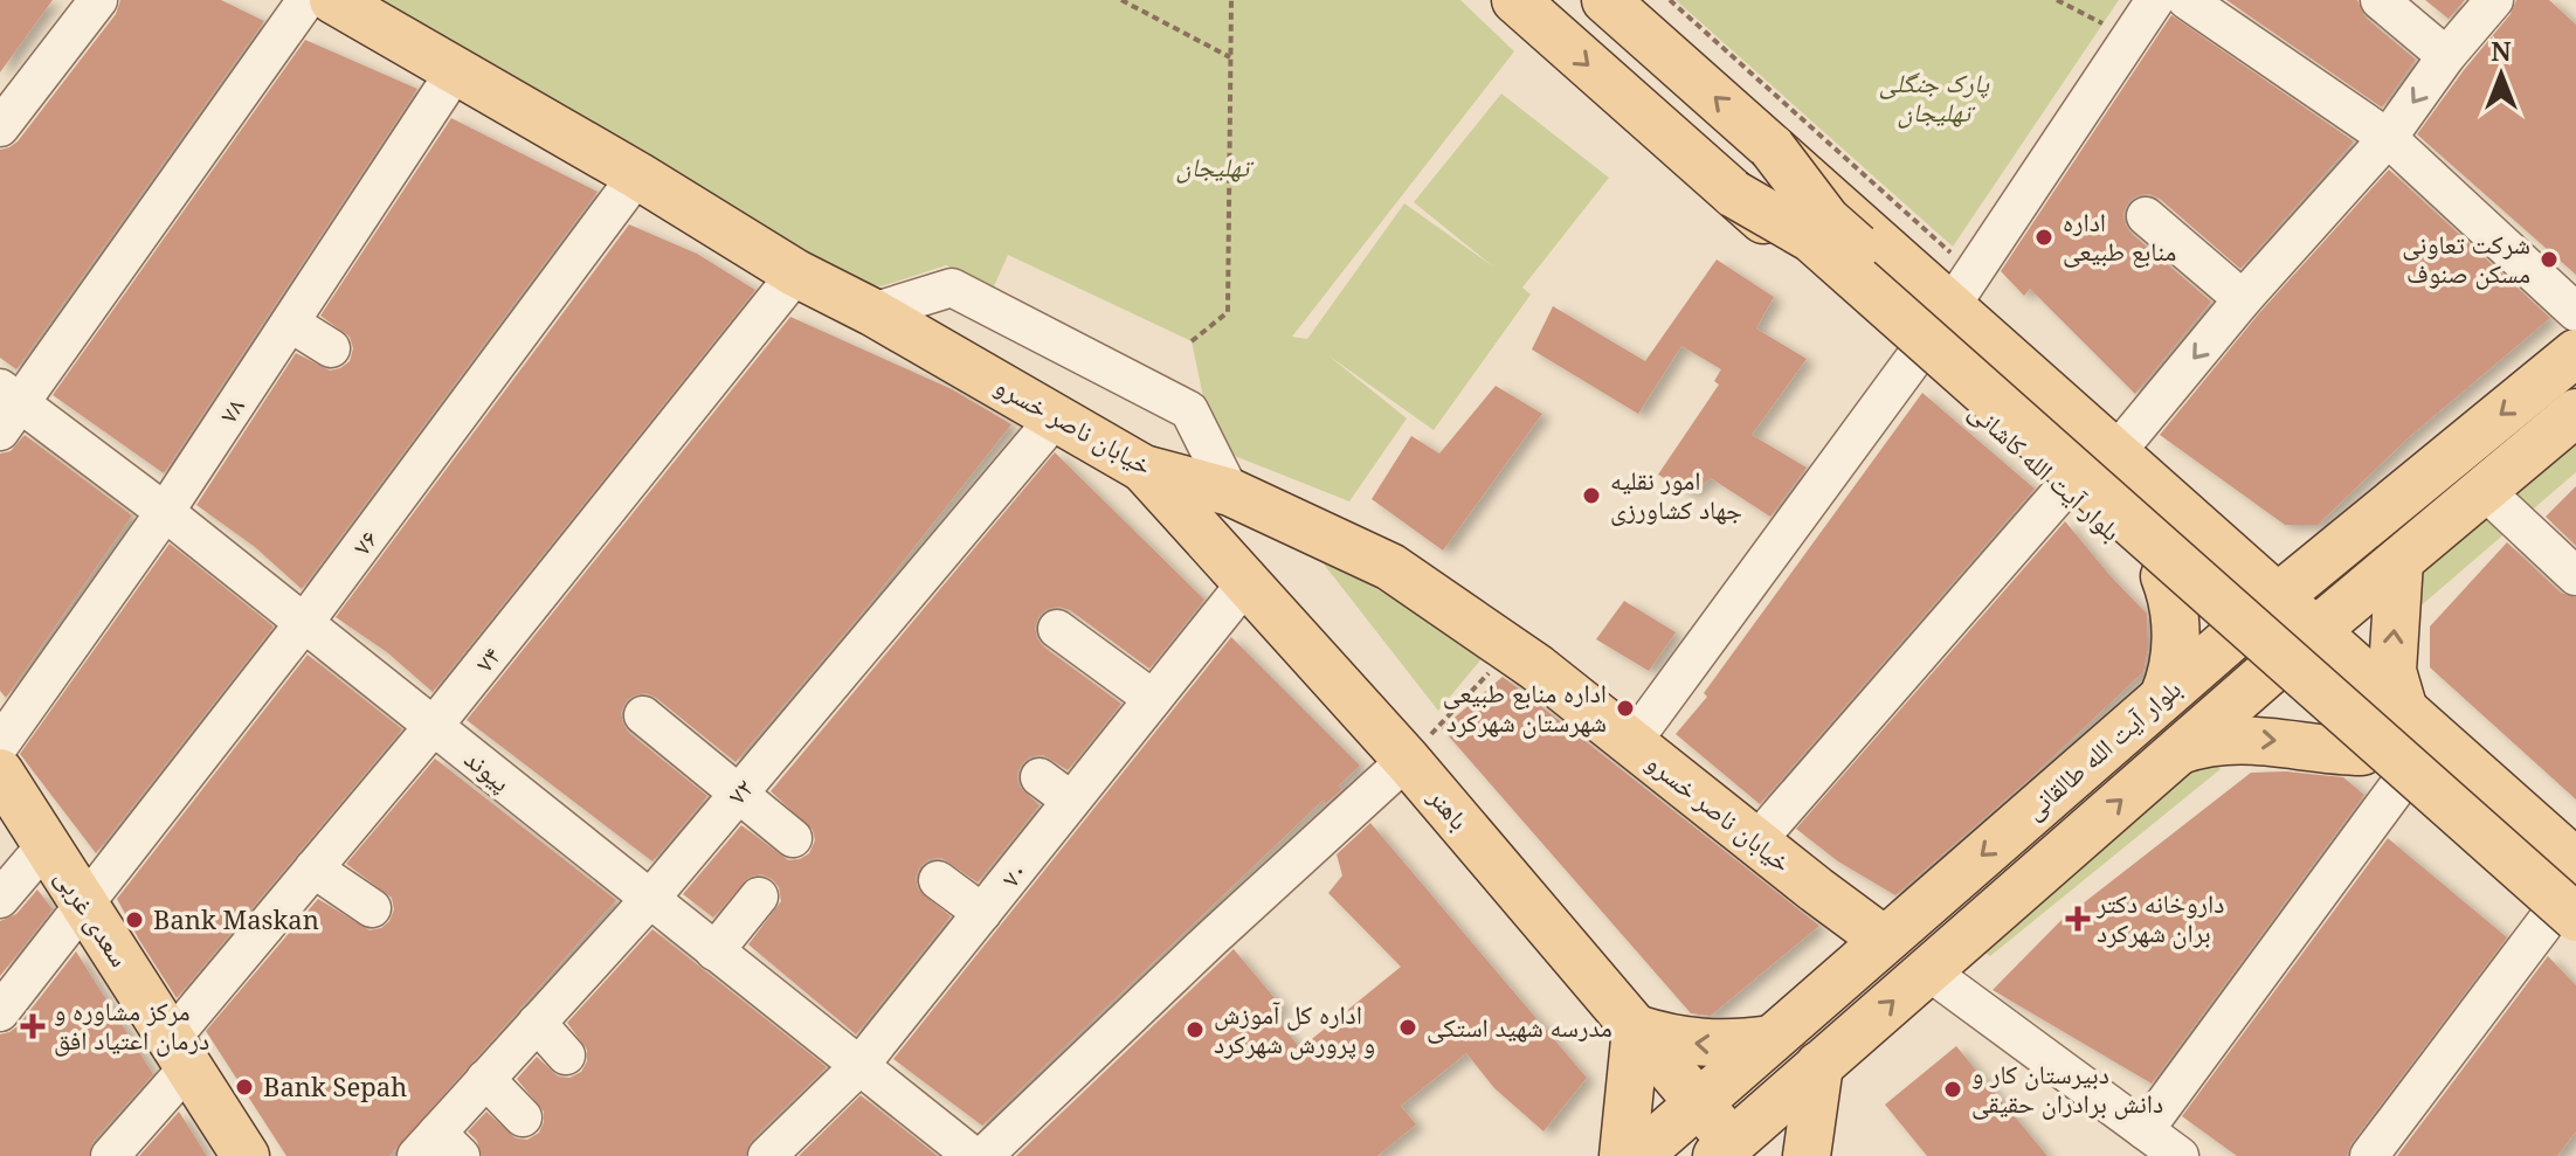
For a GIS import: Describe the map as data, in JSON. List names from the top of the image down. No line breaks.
{"streets":{"main road":["خیابان ناصر خسرو","بلوار آیت الله کاشانی","بلوار آیت الله طالقانی","باهنر","سعدی غربی"],"street":["۷۸","۷۶","۷۴","پیوند","۷۲","۷۰"]},"crossings":[["۷۸","خیابان ناصر خسرو"],["۷۸","پیوند"],["خیابان ناصر خسرو","۷۶"],["خیابان ناصر خسرو","۷۴"],["خیابان ناصر خسرو","بلوار آیت الله طالقانی"],["خیابان ناصر خسرو","۷۲"],["خیابان ناصر خسرو","باهنر"],["بلوار آیت الله کاشانی","بلوار آیت الله طالقانی"],["۷۶","پیوند"],["۷۶","سعدی غربی"],["۷۴","پیوند"],["۷۴","سعدی غربی"],["بلوار آیت الله طالقانی","باهنر"],["پیوند","۷۲"],["پیوند","۷۰"],["باهنر","۷۰"]],"parks":["پارک جنگلی تهلیجان","تهلیجان"],"places":{"other":["اداره منابع طبیعی","شرکت تعاونی مسکن صنوف","امور نقلیه جهاد کشاورزی","اداره منابع طبیعی شهرستان شهرکرد","Bank Maskan","مدرسه شهید استکی","اداره کل آموزش و پرورش شهرکرد","Bank Sepah","دبیرستان کار و دانش برادران حقیقی"],"health":["داروخانه دکتر بران شهرکرد","مرکز مشاوره و درمان اعتیاد افق"]},"north":"top"}
